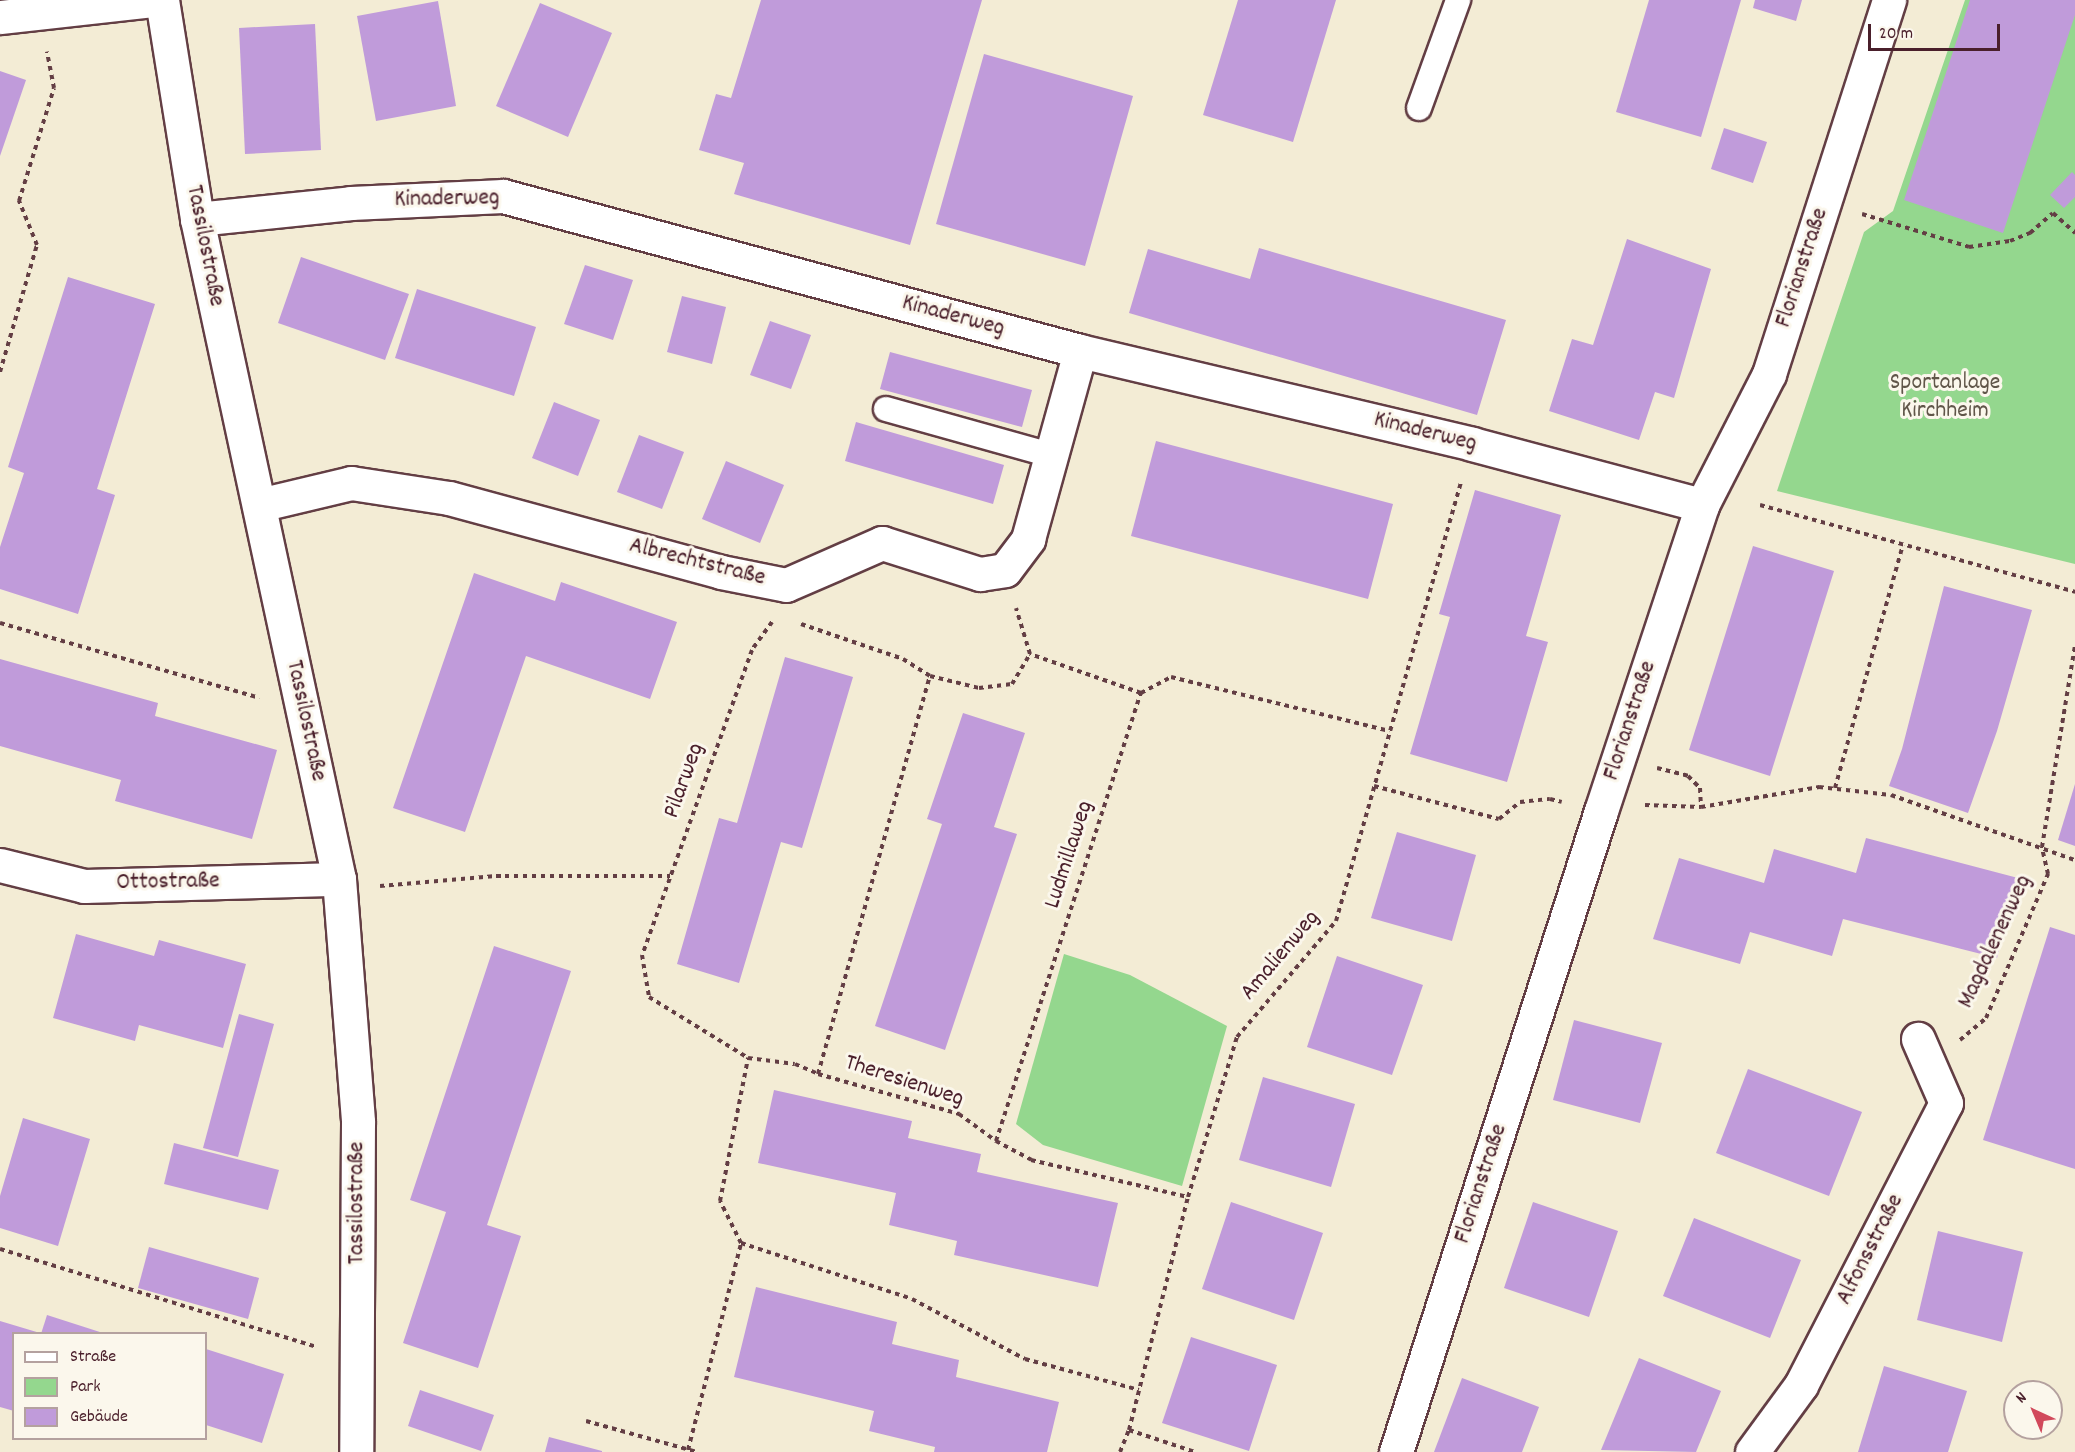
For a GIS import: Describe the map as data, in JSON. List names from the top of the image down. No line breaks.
{"streets":{"street":["Kinaderweg","Tassilostraße","Florianstraße","Albrechtstraße","Ottostraße","Alfonsstraße"],"path":["Pilarweg","Ludmillaweg","Magdalenenweg","Amalienweg","Theresienweg"]},"crossings":[["Kinaderweg","Tassilostraße"],["Kinaderweg","Florianstraße"],["Kinaderweg","Amalienweg"],["Tassilostraße","Albrechtstraße"],["Tassilostraße","Ottostraße"],["Florianstraße","Magdalenenweg"],["Albrechtstraße","Pilarweg"],["Pilarweg","Theresienweg"],["Ludmillaweg","Theresienweg"],["Magdalenenweg","Amalienweg"],["Magdalenenweg","Alfonsstraße"],["Amalienweg","Theresienweg"]],"parks":["Sportanlage Kirchheim"],"legend":["Straße","Park","Gebäude"],"scale_bar":"20 m","north":"top left"}
